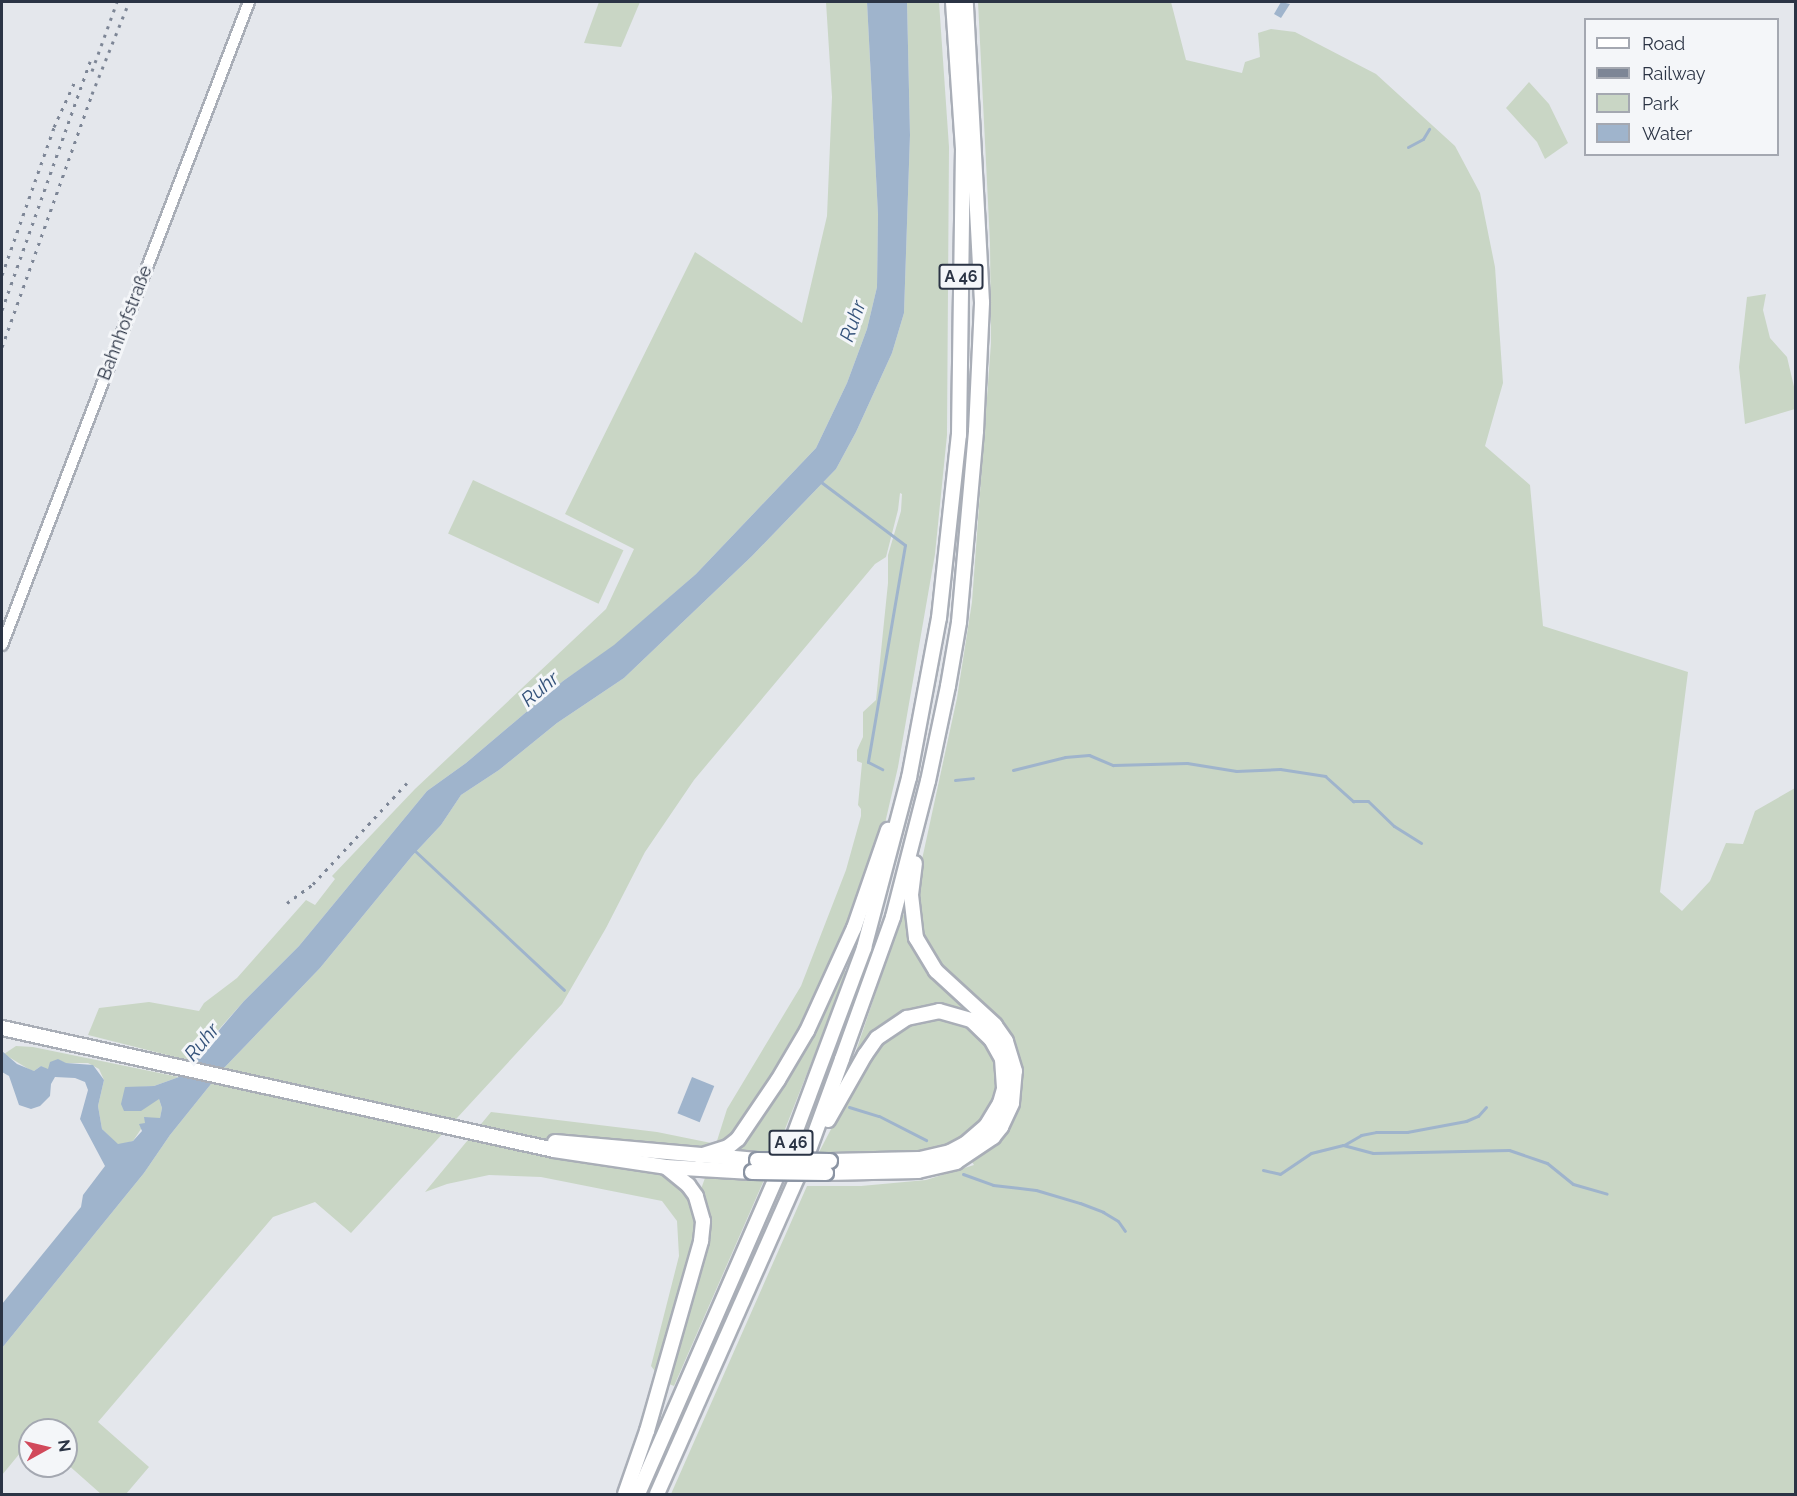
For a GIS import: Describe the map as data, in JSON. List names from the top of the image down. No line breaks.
{"streets":{"highway":["A 46"],"street":["Bahnhofstraße"]},"water":["Ruhr"],"legend":["Road","Railway","Park","Water"],"north":"right"}
